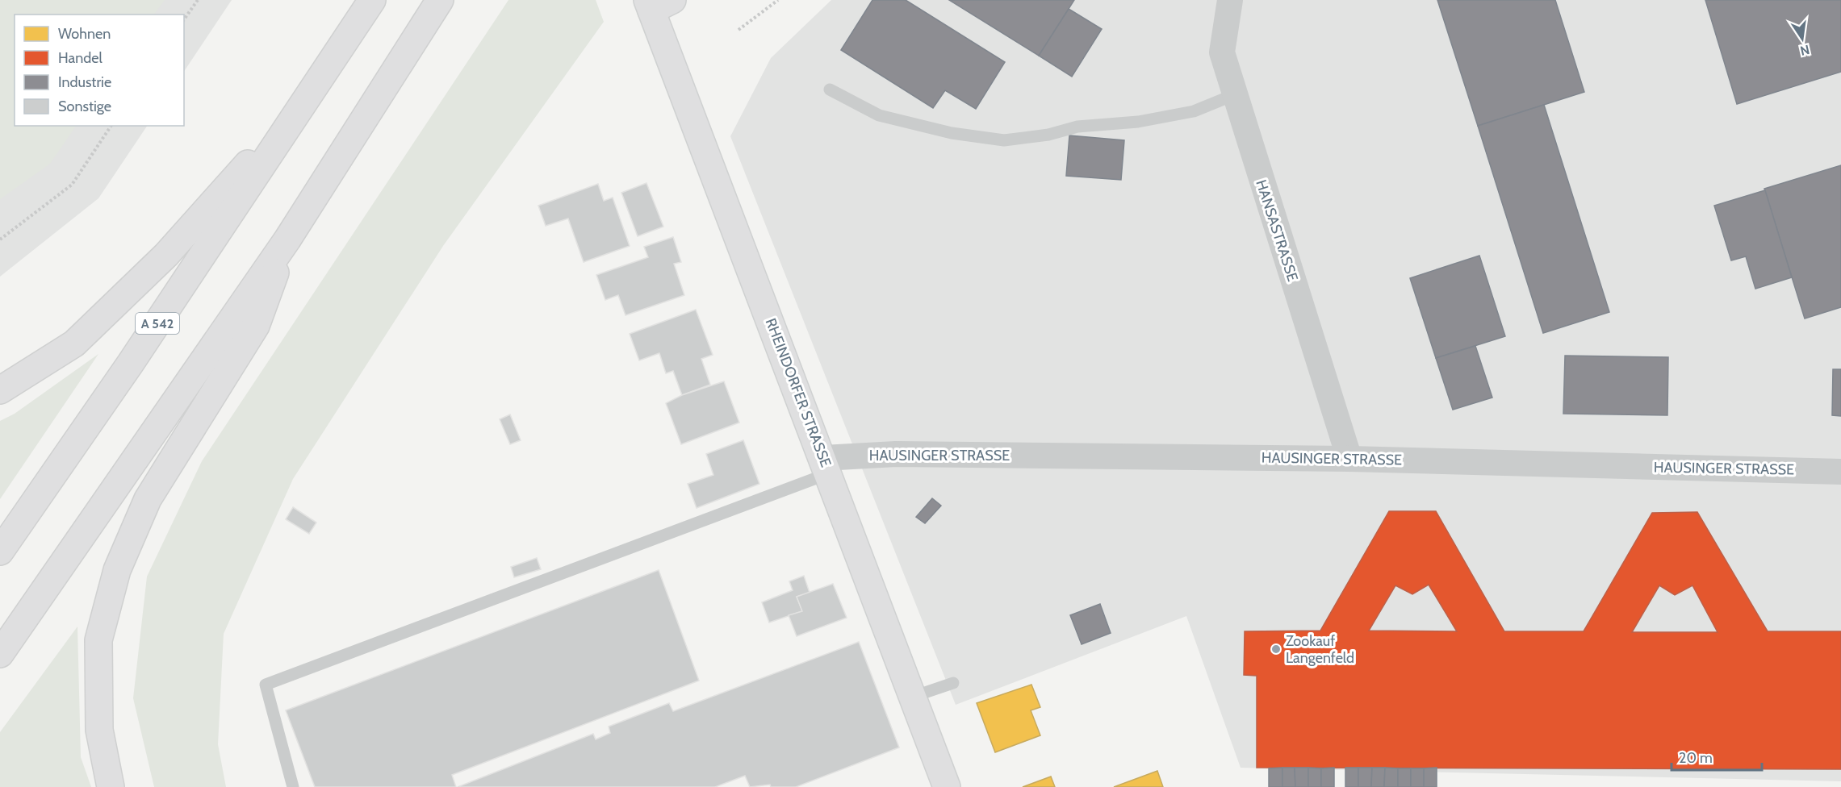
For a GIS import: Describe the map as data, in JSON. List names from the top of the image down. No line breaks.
{"streets":{"main road":["A 542","RHEINDORFER STRASSE"],"street":["HANSASTRASSE","HAUSINGER STRASSE"]},"crossings":[["HANSASTRASSE","HAUSINGER STRASSE"],["RHEINDORFER STRASSE","HAUSINGER STRASSE"]],"places":["Zookauf Langenfeld"],"legend":["Wohnen","Handel","Industrie","Sonstige"],"scale_bar":"20 m","north":"bottom"}
